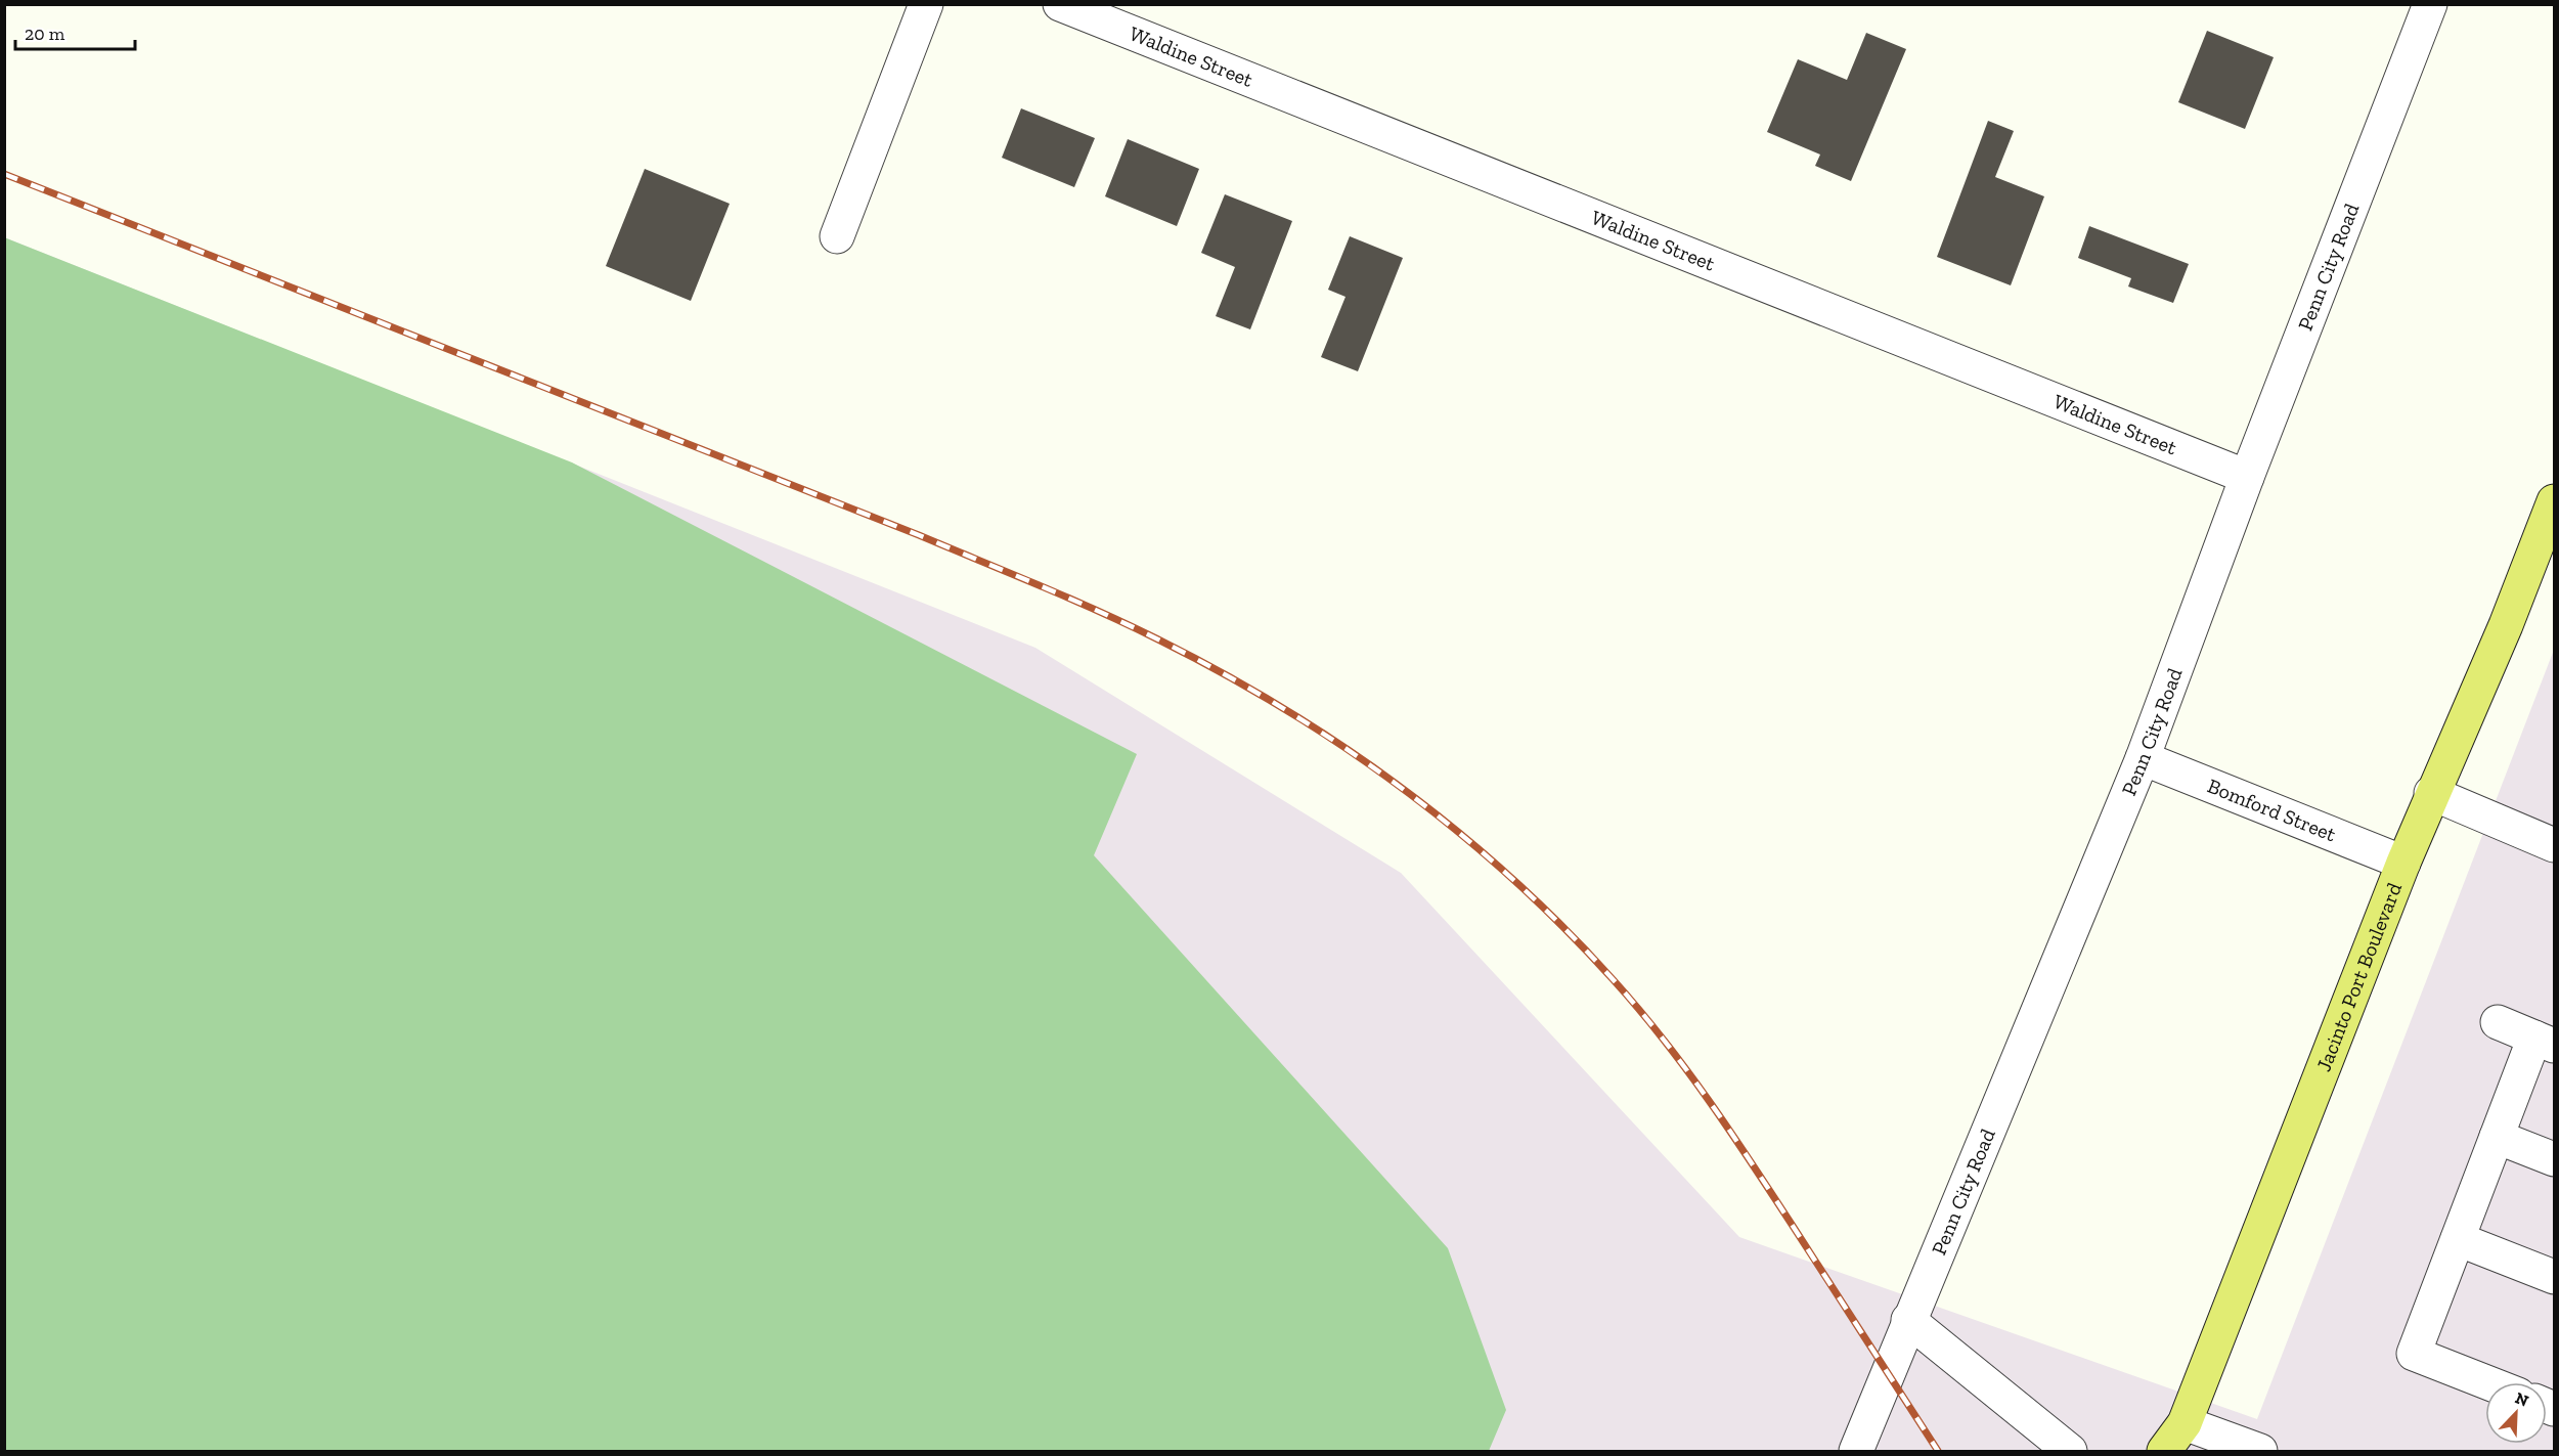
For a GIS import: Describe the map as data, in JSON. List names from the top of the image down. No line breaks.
{"streets":{"main road":["Jacinto Port Boulevard"],"street":["Waldine Street","Penn City Road","Bomford Street"]},"crossings":[["Waldine Street","Penn City Road"],["Penn City Road","Bomford Street"],["Bomford Street","Jacinto Port Boulevard"]],"scale_bar":"20 m","north":"top right"}
